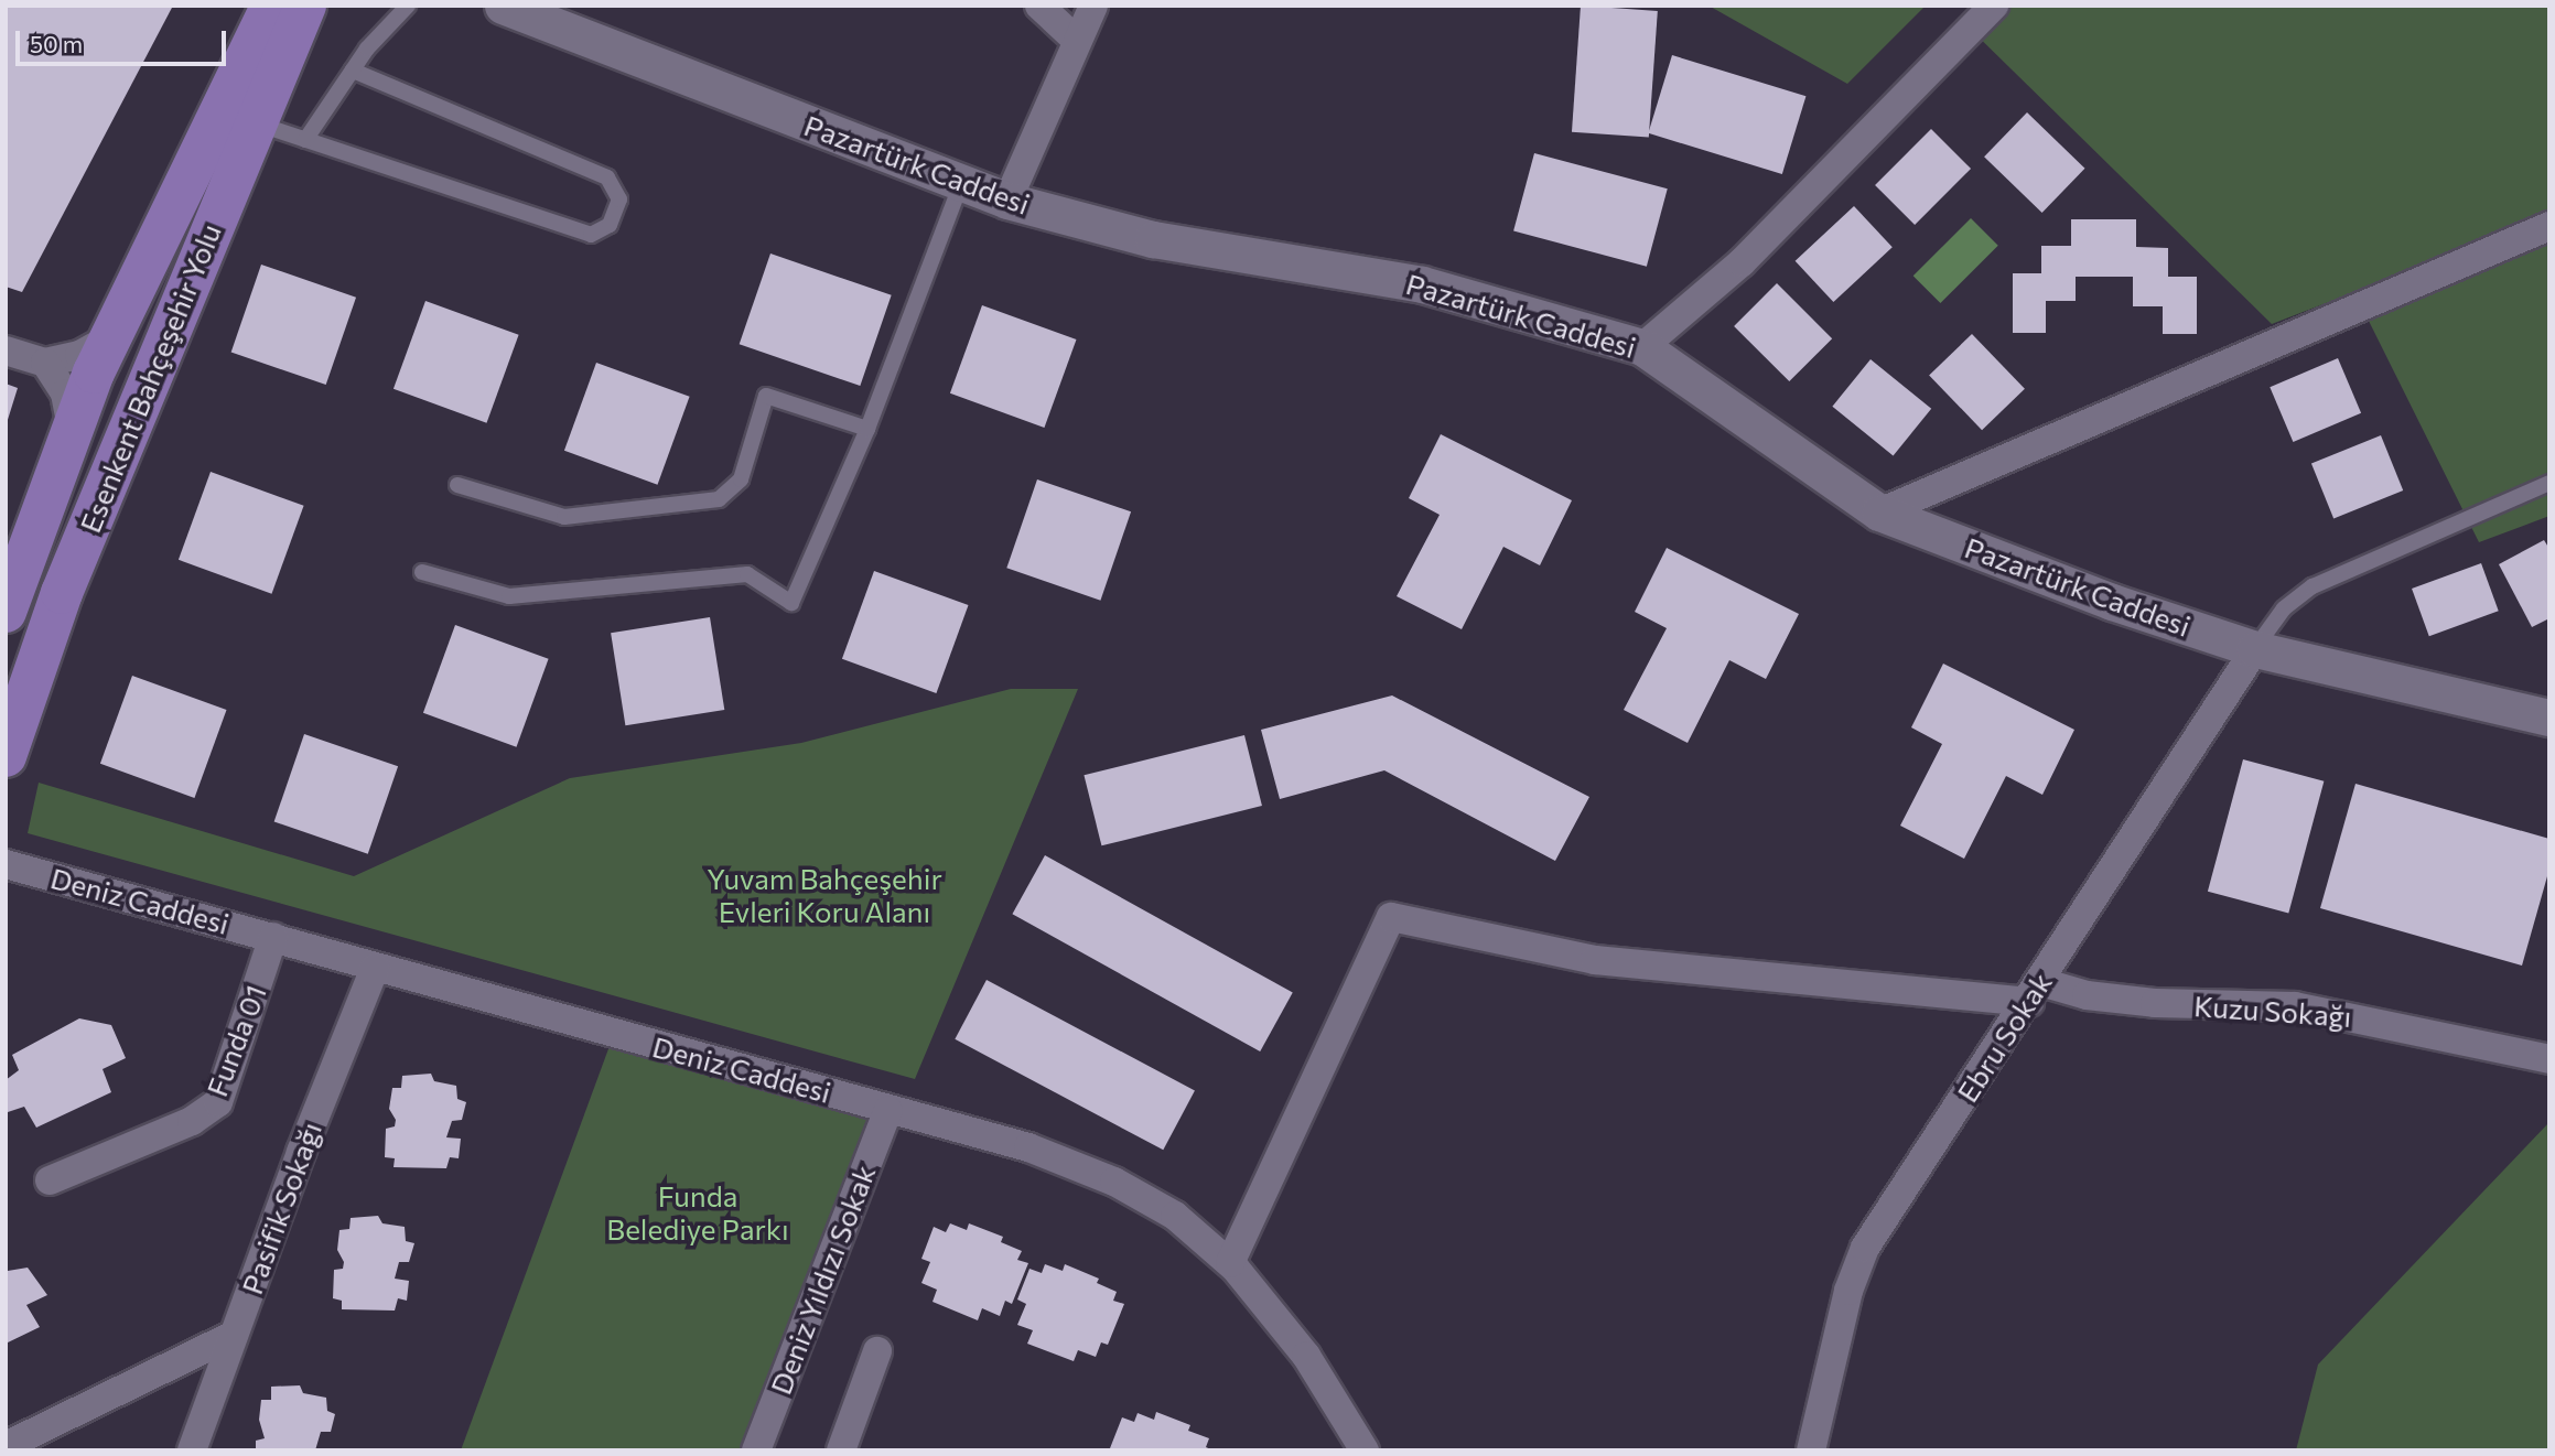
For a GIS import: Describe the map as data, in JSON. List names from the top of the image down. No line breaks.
{"streets":{"main road":["Esenkent Bahçeşehir Yolu"],"street":["Pazartürk Caddesi","Deniz Caddesi","Kuzu Sokağı","Ebru Sokak","Funda 01","Pasifik Sokağı","Deniz Yıldızı Sokak"]},"crossings":[["Pazartürk Caddesi","Ebru Sokak"],["Deniz Caddesi","Kuzu Sokağı"],["Deniz Caddesi","Funda 01"],["Deniz Caddesi","Pasifik Sokağı"],["Deniz Caddesi","Deniz Yıldızı Sokak"],["Kuzu Sokağı","Ebru Sokak"]],"parks":["Yuvam Bahçeşehir Evleri Koru Alanı","Funda Belediye Parkı"],"scale_bar":"50 m"}
